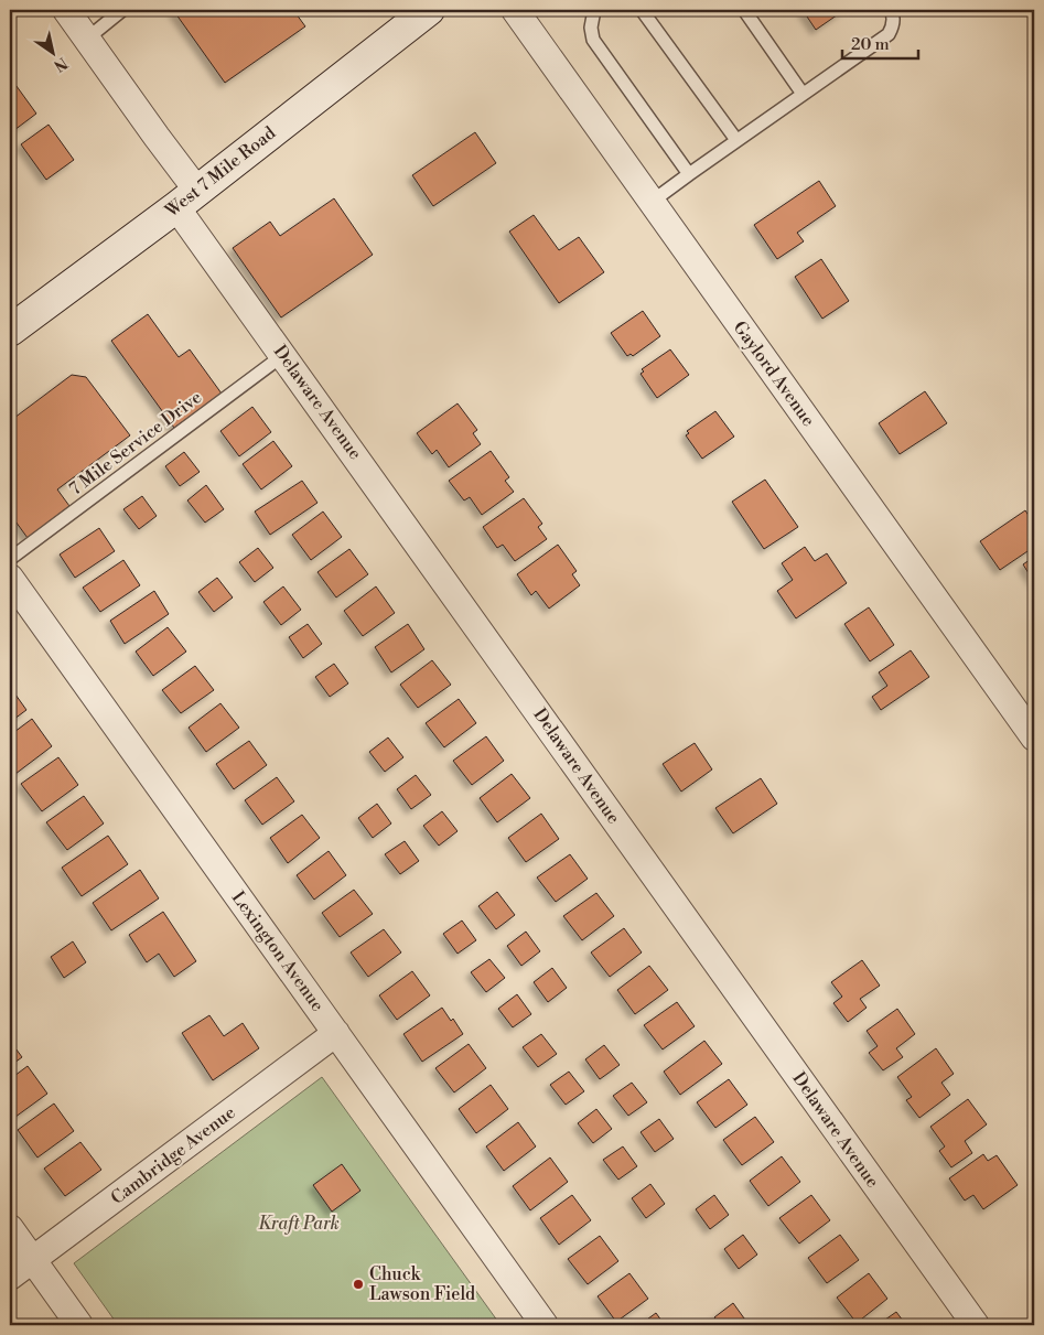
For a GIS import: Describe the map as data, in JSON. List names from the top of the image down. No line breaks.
{"streets":{"main road":["West 7 Mile Road"],"street":["Gaylord Avenue","Delaware Avenue","Lexington Avenue","Cambridge Avenue"],"lane":["7 Mile Service Drive"]},"crossings":[["West 7 Mile Road","Delaware Avenue"],["Delaware Avenue","7 Mile Service Drive"],["Lexington Avenue","Cambridge Avenue"]],"parks":["Kraft Park"],"places":["Chuck Lawson Field"],"scale_bar":"20 m","north":"bottom right"}
